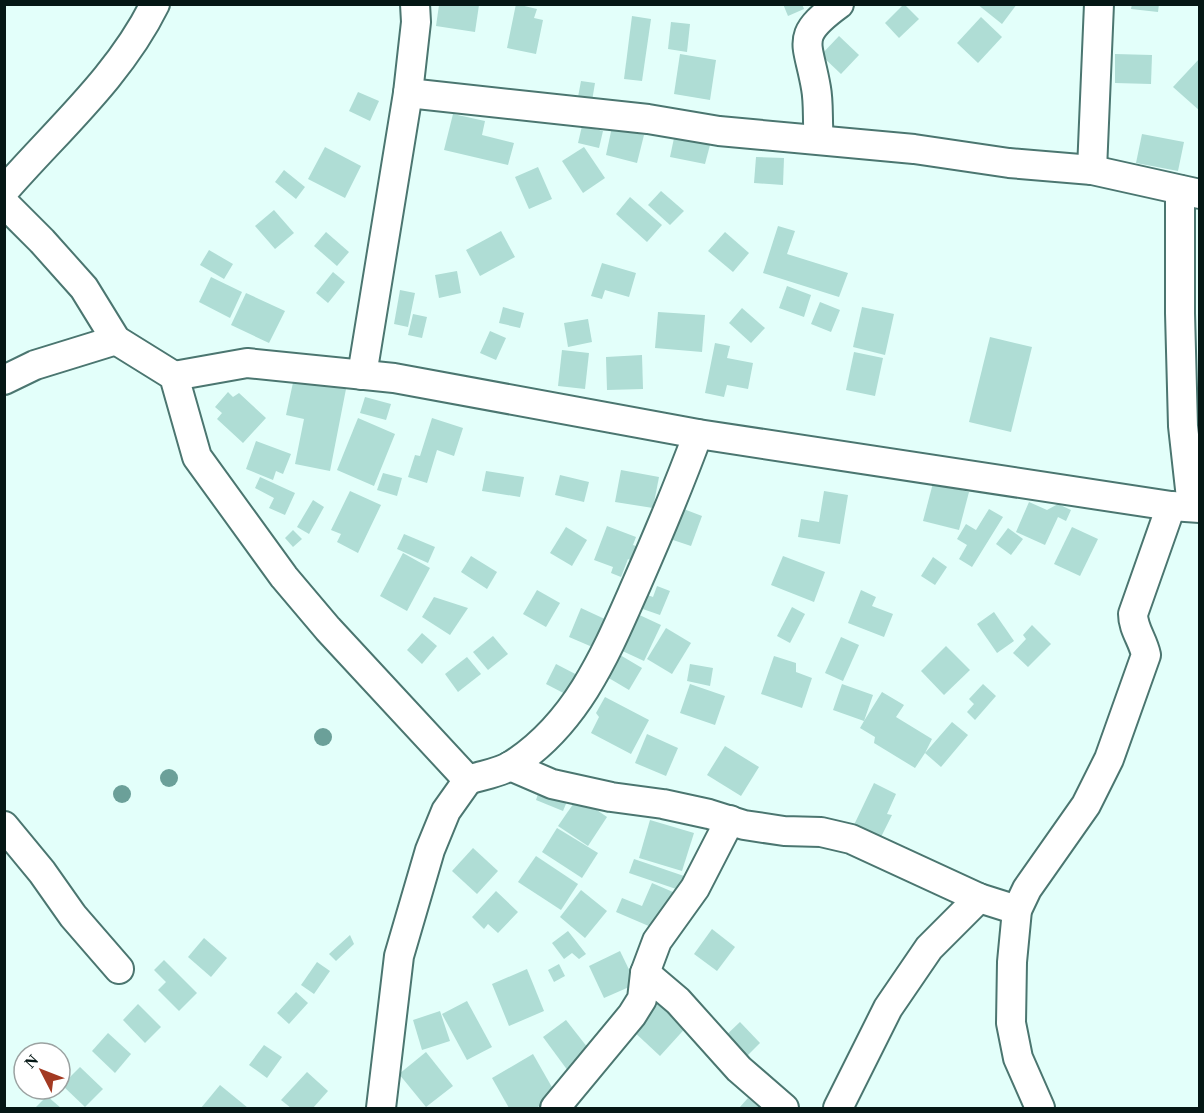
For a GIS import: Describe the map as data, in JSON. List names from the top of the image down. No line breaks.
{"north":"top left"}
